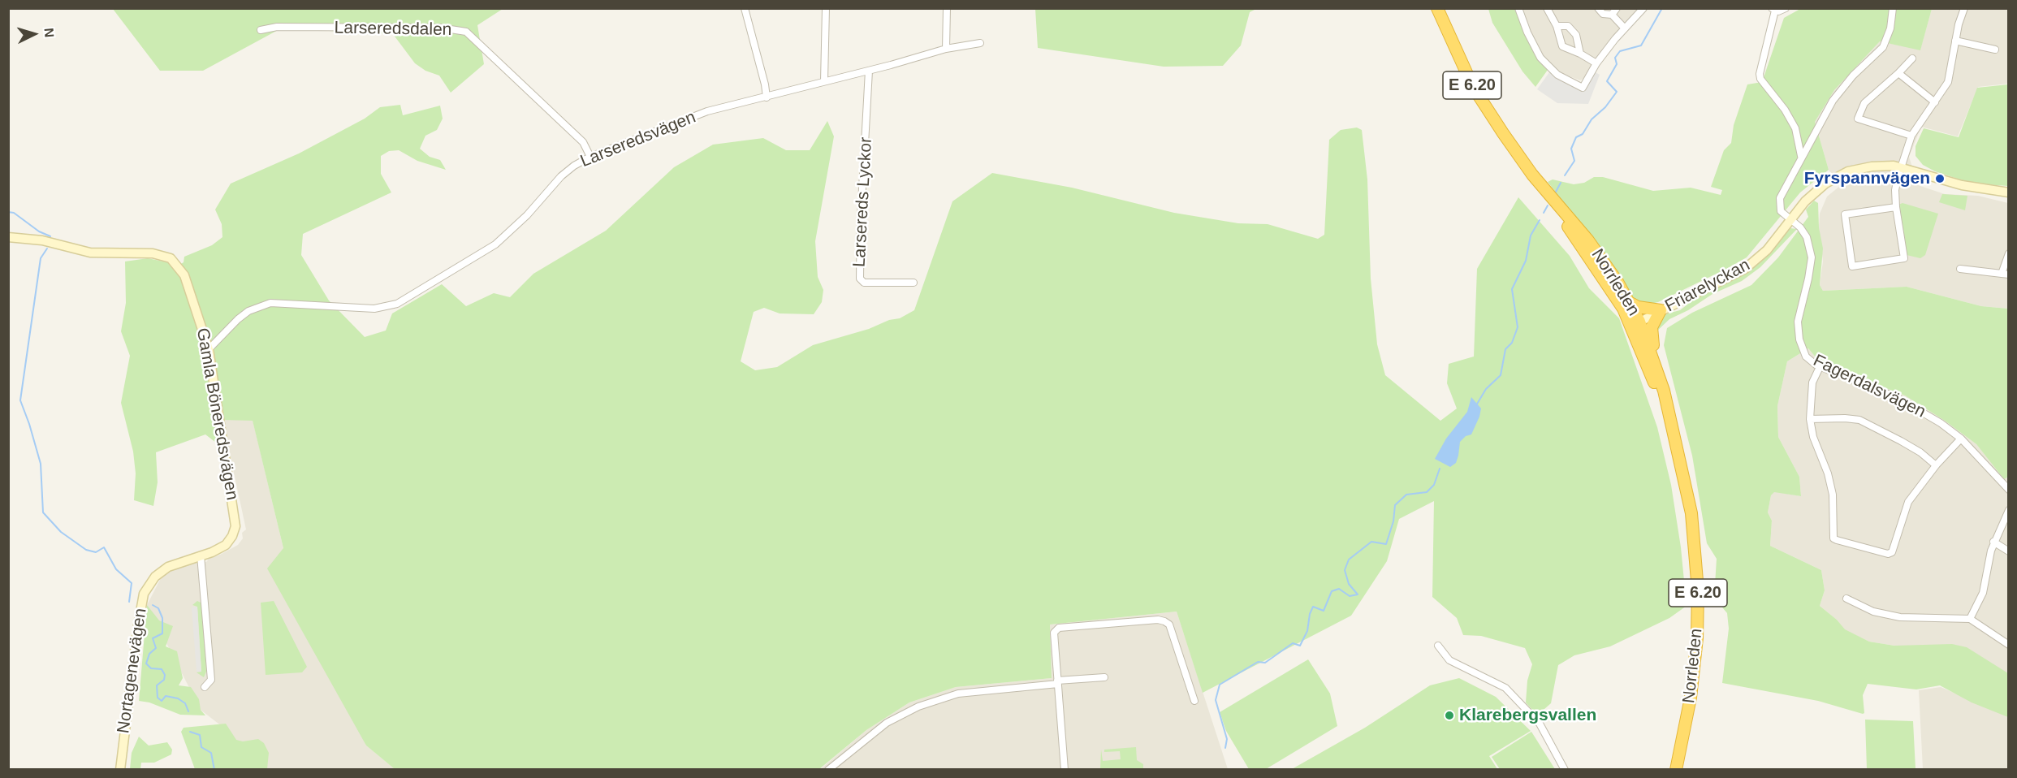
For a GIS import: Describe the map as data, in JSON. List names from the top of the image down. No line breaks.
{"streets":{"highway":["E 6.20","Norrleden"],"street":["Larseredsdalen","Larseredsvägen","Larsereds Lyckor","Friarelyckan","Fagerdalsvägen","Gamla Böneredsvägen","Nortagenevägen"]},"crossings":[["Larseredsdalen","Larseredsvägen"],["Larseredsvägen","Larsereds Lyckor"],["Larseredsvägen","Gamla Böneredsvägen"],["Norrleden","Friarelyckan"],["Friarelyckan","Fagerdalsvägen"],["Gamla Böneredsvägen","Nortagenevägen"]],"places":["Fyrspannvägen","Klarebergsvallen"],"north":"right"}
